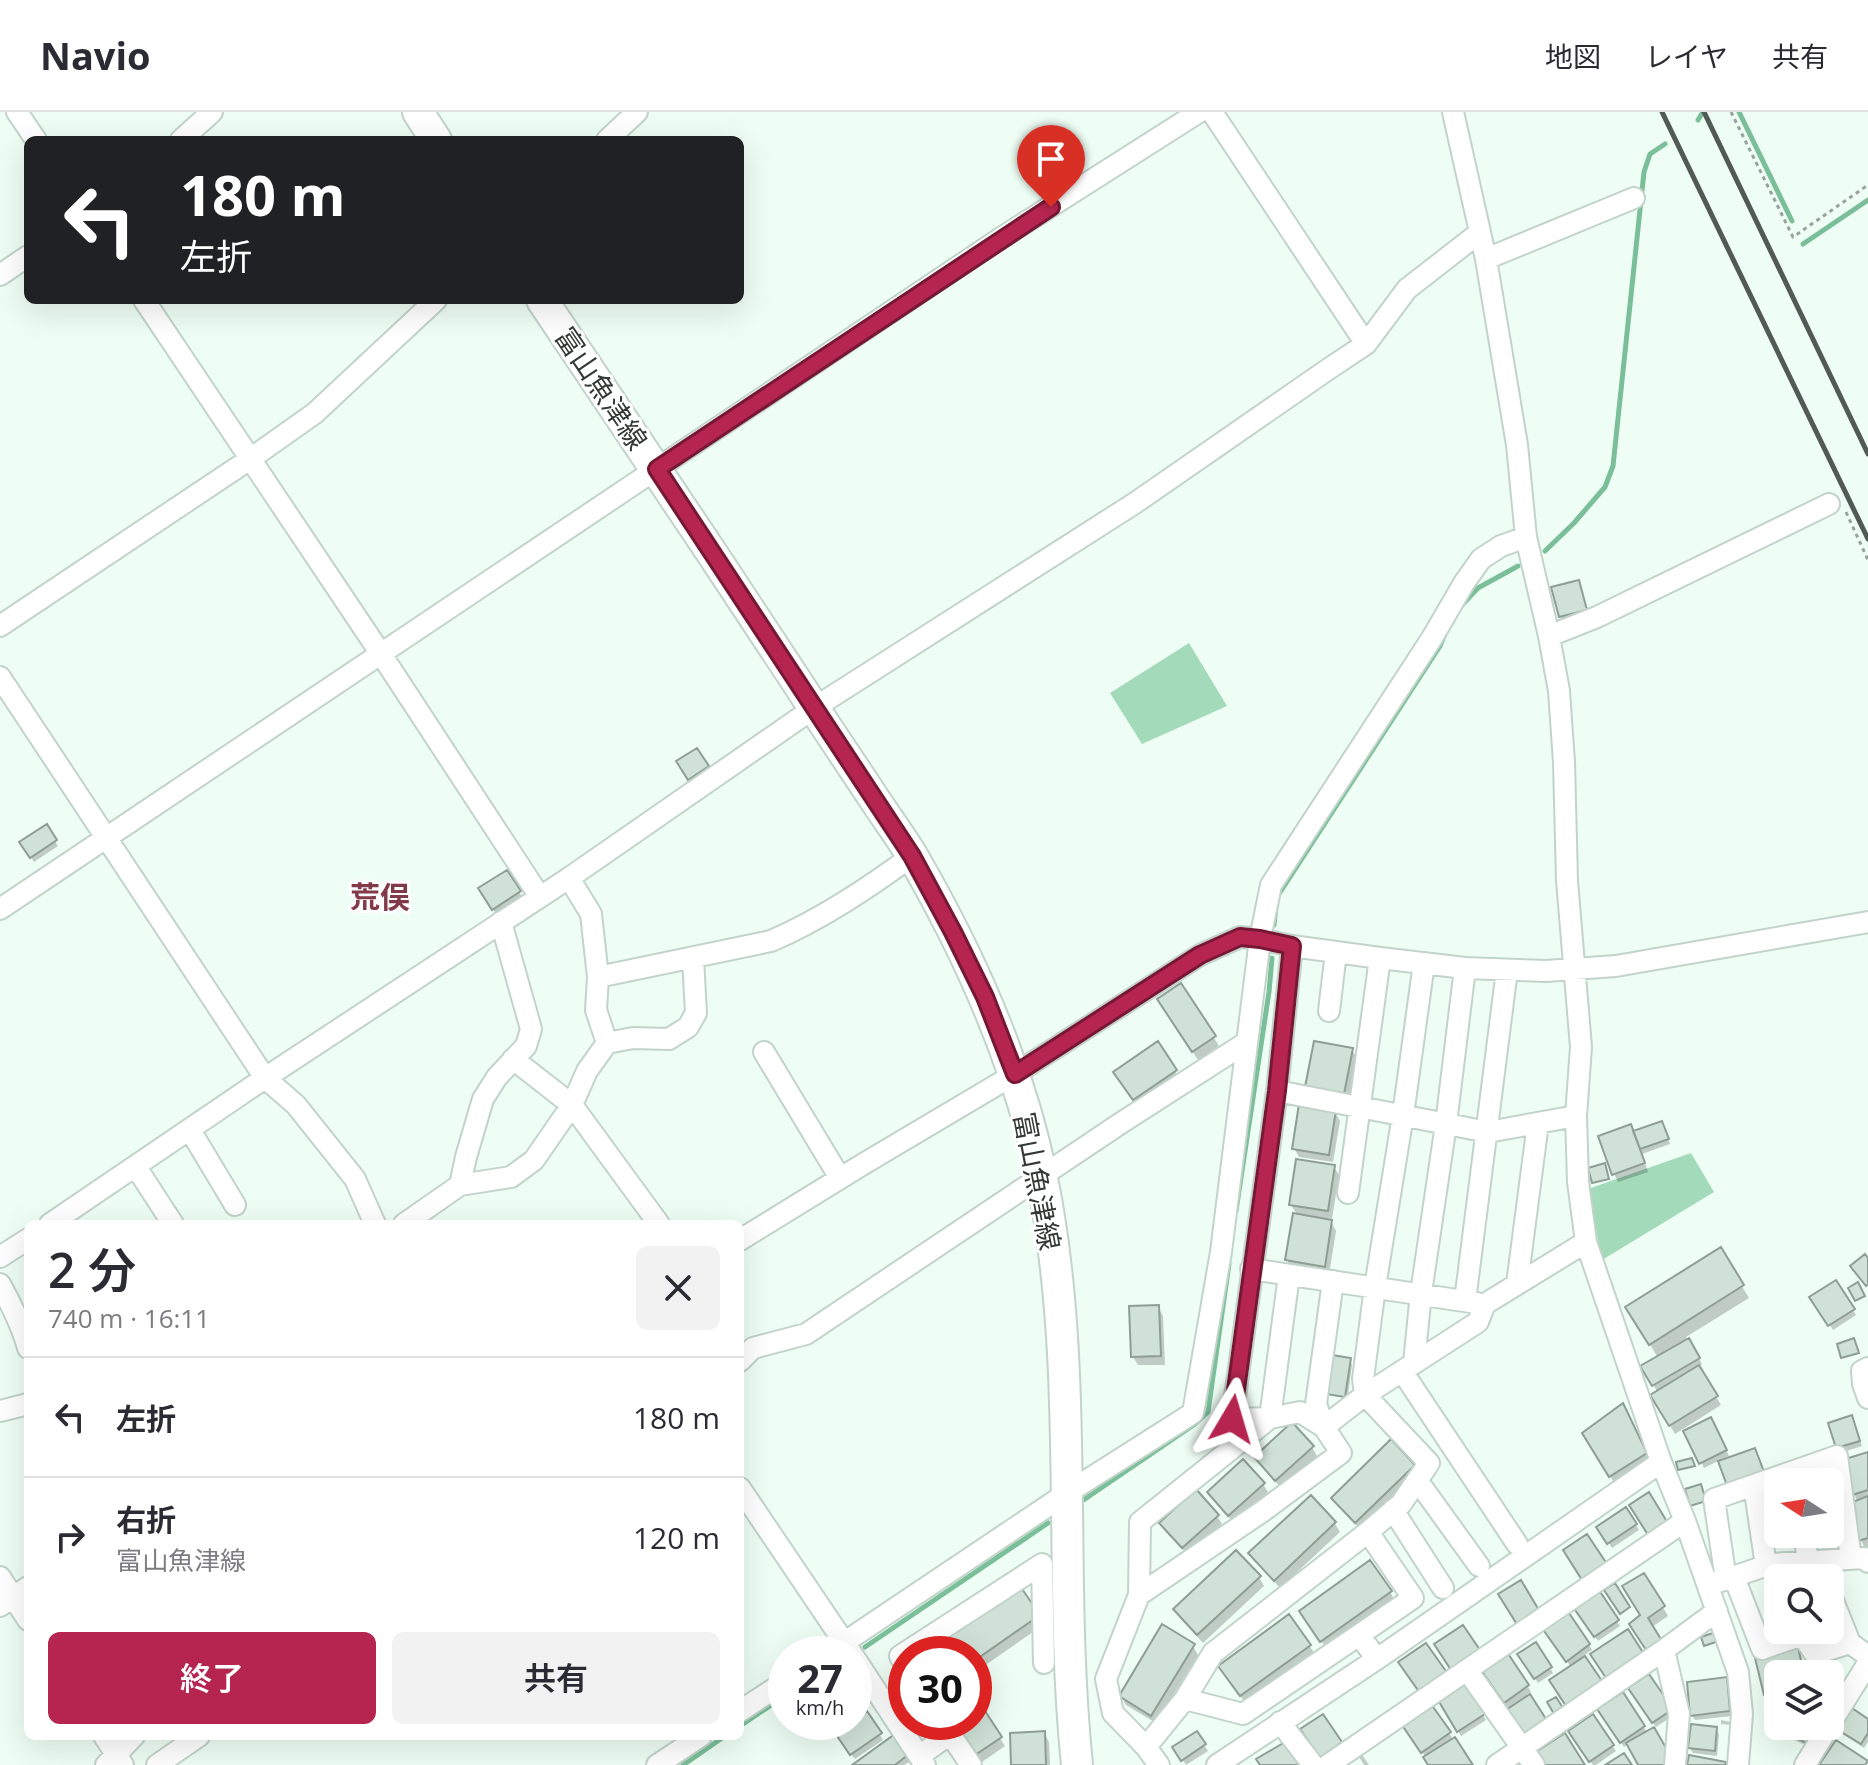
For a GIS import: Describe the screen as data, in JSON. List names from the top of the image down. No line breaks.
{"streets":{"main road":["富山魚津線"]},"districts":["荒俣"],"north":"left","page":{"header":"Navio","nav":["地図","レイヤ","共有"],"turn":["180 m","左折"],"heading":["2 分","740 m · 16:11"],"list":[{"name":"左折","value":"180 m"},{"name":"右折","note":"富山魚津線","value":"120 m"}],"buttons":["終了","共有"],"speed":"27 km/h","limit":"30"}}
